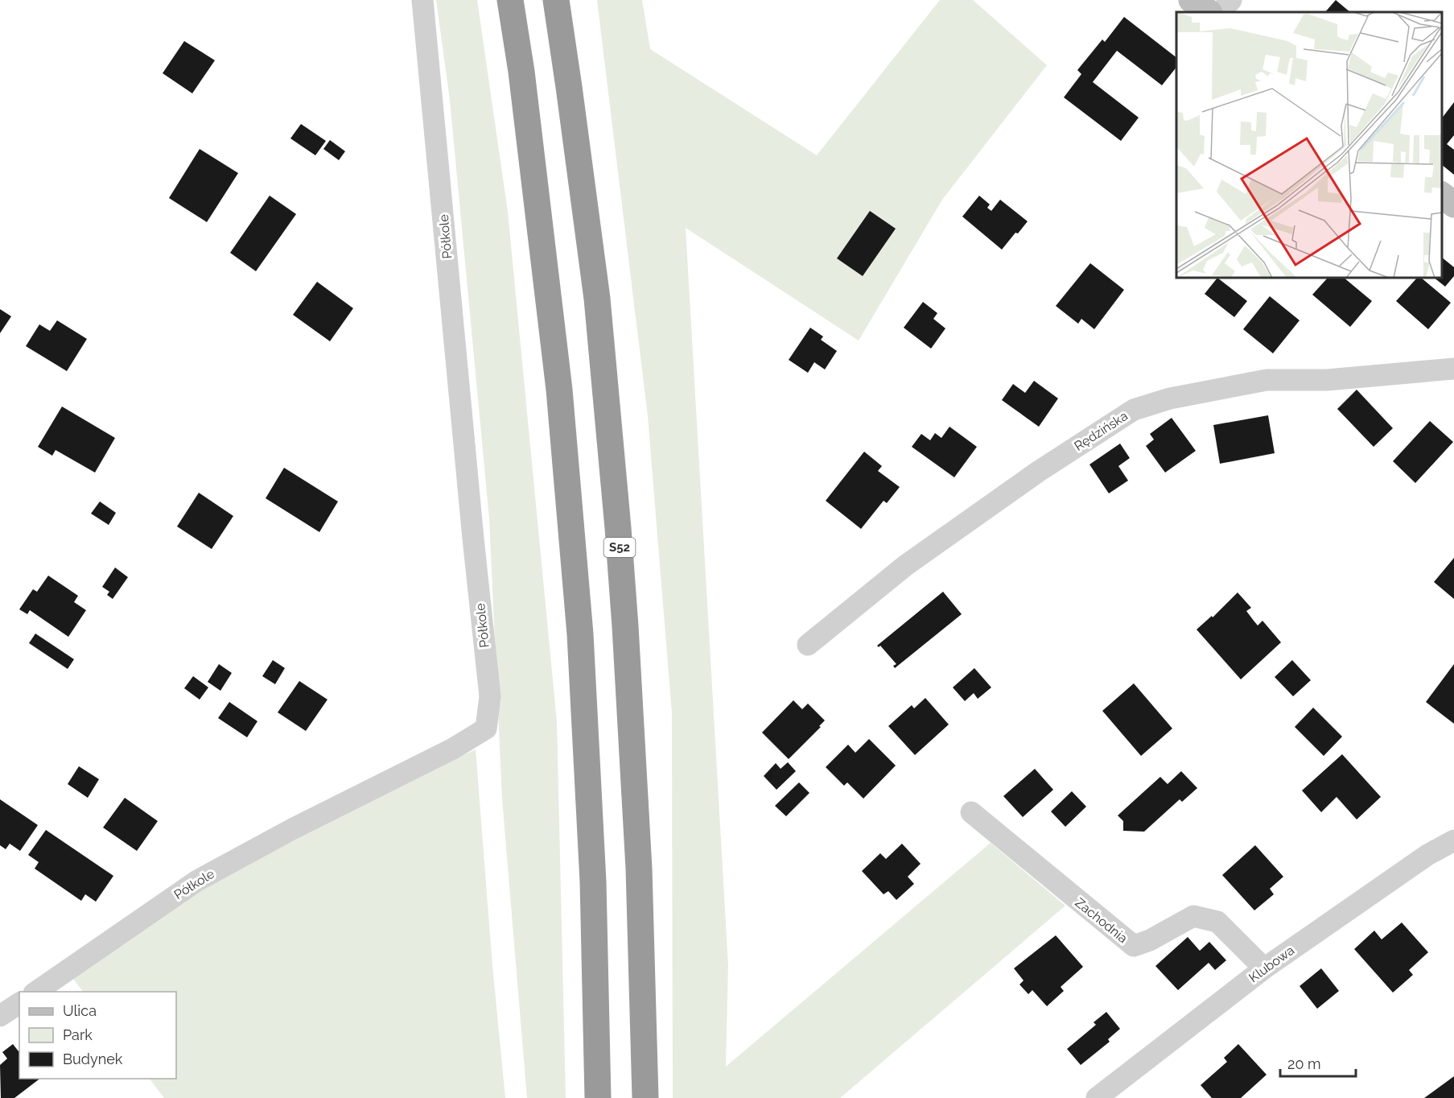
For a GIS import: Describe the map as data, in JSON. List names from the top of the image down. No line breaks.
{"streets":{"highway":["S52"],"street":["Półkole","Rędzińska","Zachodnia","Klubowa"]},"crossings":[["Zachodnia","Klubowa"]],"legend":["Ulica","Park","Budynek"],"scale_bar":"20 m"}
